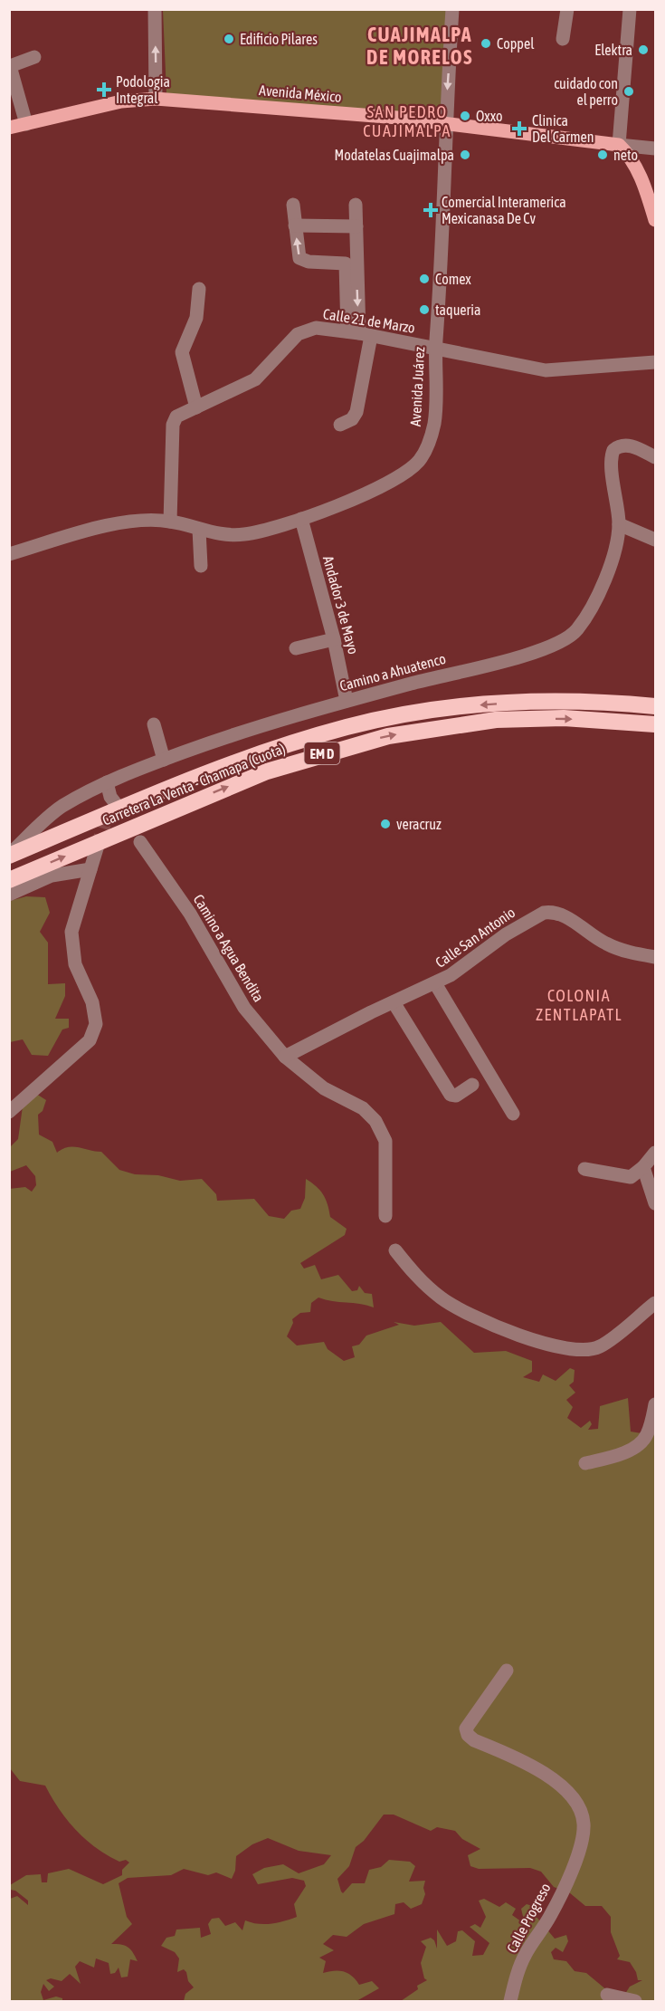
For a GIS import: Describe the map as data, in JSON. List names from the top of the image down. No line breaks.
{"streets":{"highway":["EM D","Carretera La Venta - Chamapa (Cuota)"],"main road":["Avenida México"],"street":["Calle 21 de Marzo","Avenida Juárez","Andador 3 de Mayo","Camino a Ahuatenco","Calle San Antonio","Camino a Agua Bendita","Calle Progreso"]},"crossings":[["Avenida México","Avenida Juárez"],["Calle 21 de Marzo","Avenida Juárez"],["Avenida Juárez","Andador 3 de Mayo"],["Andador 3 de Mayo","Camino a Ahuatenco"],["Camino a Ahuatenco","Carretera La Venta - Chamapa (Cuota)"],["Calle San Antonio","Camino a Agua Bendita"]],"districts":["CUAJIMALPA DE MORELOS","SAN PEDRO CUAJIMALPA","COLONIA ZENTLAPATL"],"places":{"other":["Edificio Pilares","Coppel","Elektra","cuidado con el perro","Oxxo","Modatelas Cuajimalpa","neto","Comex","taqueria","veracruz"],"health":["Podologia Integral","Clinica Del Carmen","Comercial Interamerica Mexicanasa De Cv"]}}
